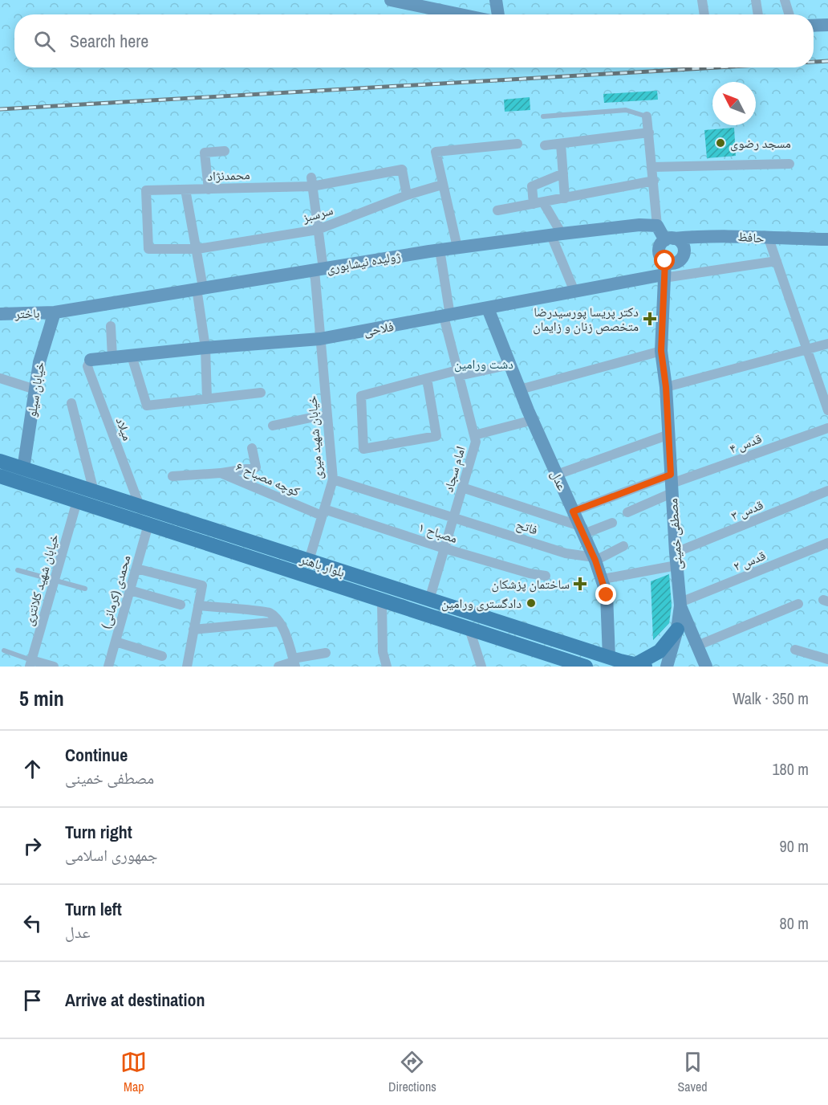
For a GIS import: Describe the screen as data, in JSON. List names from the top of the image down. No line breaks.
{"streets":{"main road":["حافظ","ژولیده نیشابوری","باختر","فلاحی","خیابان سیلو","عدل","مصطفی خمینی","بلوار باهنر"],"street":["محمدنژاد","سرسبز","میلاد","خیابان شهید میری","قدس ۴","امام سجاد","کوچه مصباح ۶","قدس ۳","فاتح","مصباح ۱","قدس ۲","خیابان شهید کلانتری","محمدی (کرمانی)"]},"crossings":[["محمدنژاد","سرسبز"],["محمدنژاد","خیابان شهید میری"],["سرسبز","خیابان شهید میری"],["حافظ","مصطفی خمینی"],["ژولیده نیشابوری","باختر"],["ژولیده نیشابوری","خیابان سیلو"],["ژولیده نیشابوری","خیابان شهید میری"],["ژولیده نیشابوری","امام سجاد"],["باختر","خیابان سیلو"],["فلاحی","میلاد"],["فلاحی","خیابان شهید میری"],["فلاحی","امام سجاد"],["فلاحی","عدل"],["فلاحی","مصطفی خمینی"],["خیابان سیلو","بلوار باهنر"],["میلاد","بلوار باهنر"],["خیابان شهید میری","کوچه مصباح ۶"],["خیابان شهید میری","فاتح"],["خیابان شهید میری","مصباح ۱"],["خیابان شهید میری","بلوار باهنر"],["قدس ۴","مصطفی خمینی"],["امام سجاد","فاتح"],["امام سجاد","مصباح ۱"],["امام سجاد","بلوار باهنر"],["کوچه مصباح ۶","مصباح ۱"],["عدل","فاتح"],["عدل","بلوار باهنر"],["قدس ۳","مصطفی خمینی"],["مصطفی خمینی","قدس ۲"],["بلوار باهنر","خیابان شهید کلانتری"],["بلوار باهنر","محمدی (کرمانی)"]],"parks":["دشت ورامین"],"places":{"other":["مسجد رضوی","دادگستری ورامین"],"health":["دکتر پریسا پورسیدرضا متخصص زنان و زایمان","ساختمان پزشکان"]},"north":"top left","page":{"search":"Search here","heading":["5 min","Walk · 350 m"],"list":[["Continue","مصطفی خمینی","180 m"],["Turn right","جمهوری اسلامی","90 m"],["Turn left","عدل","80 m"],"Arrive at destination"],"nav":["Map","Directions","Saved"]}}
